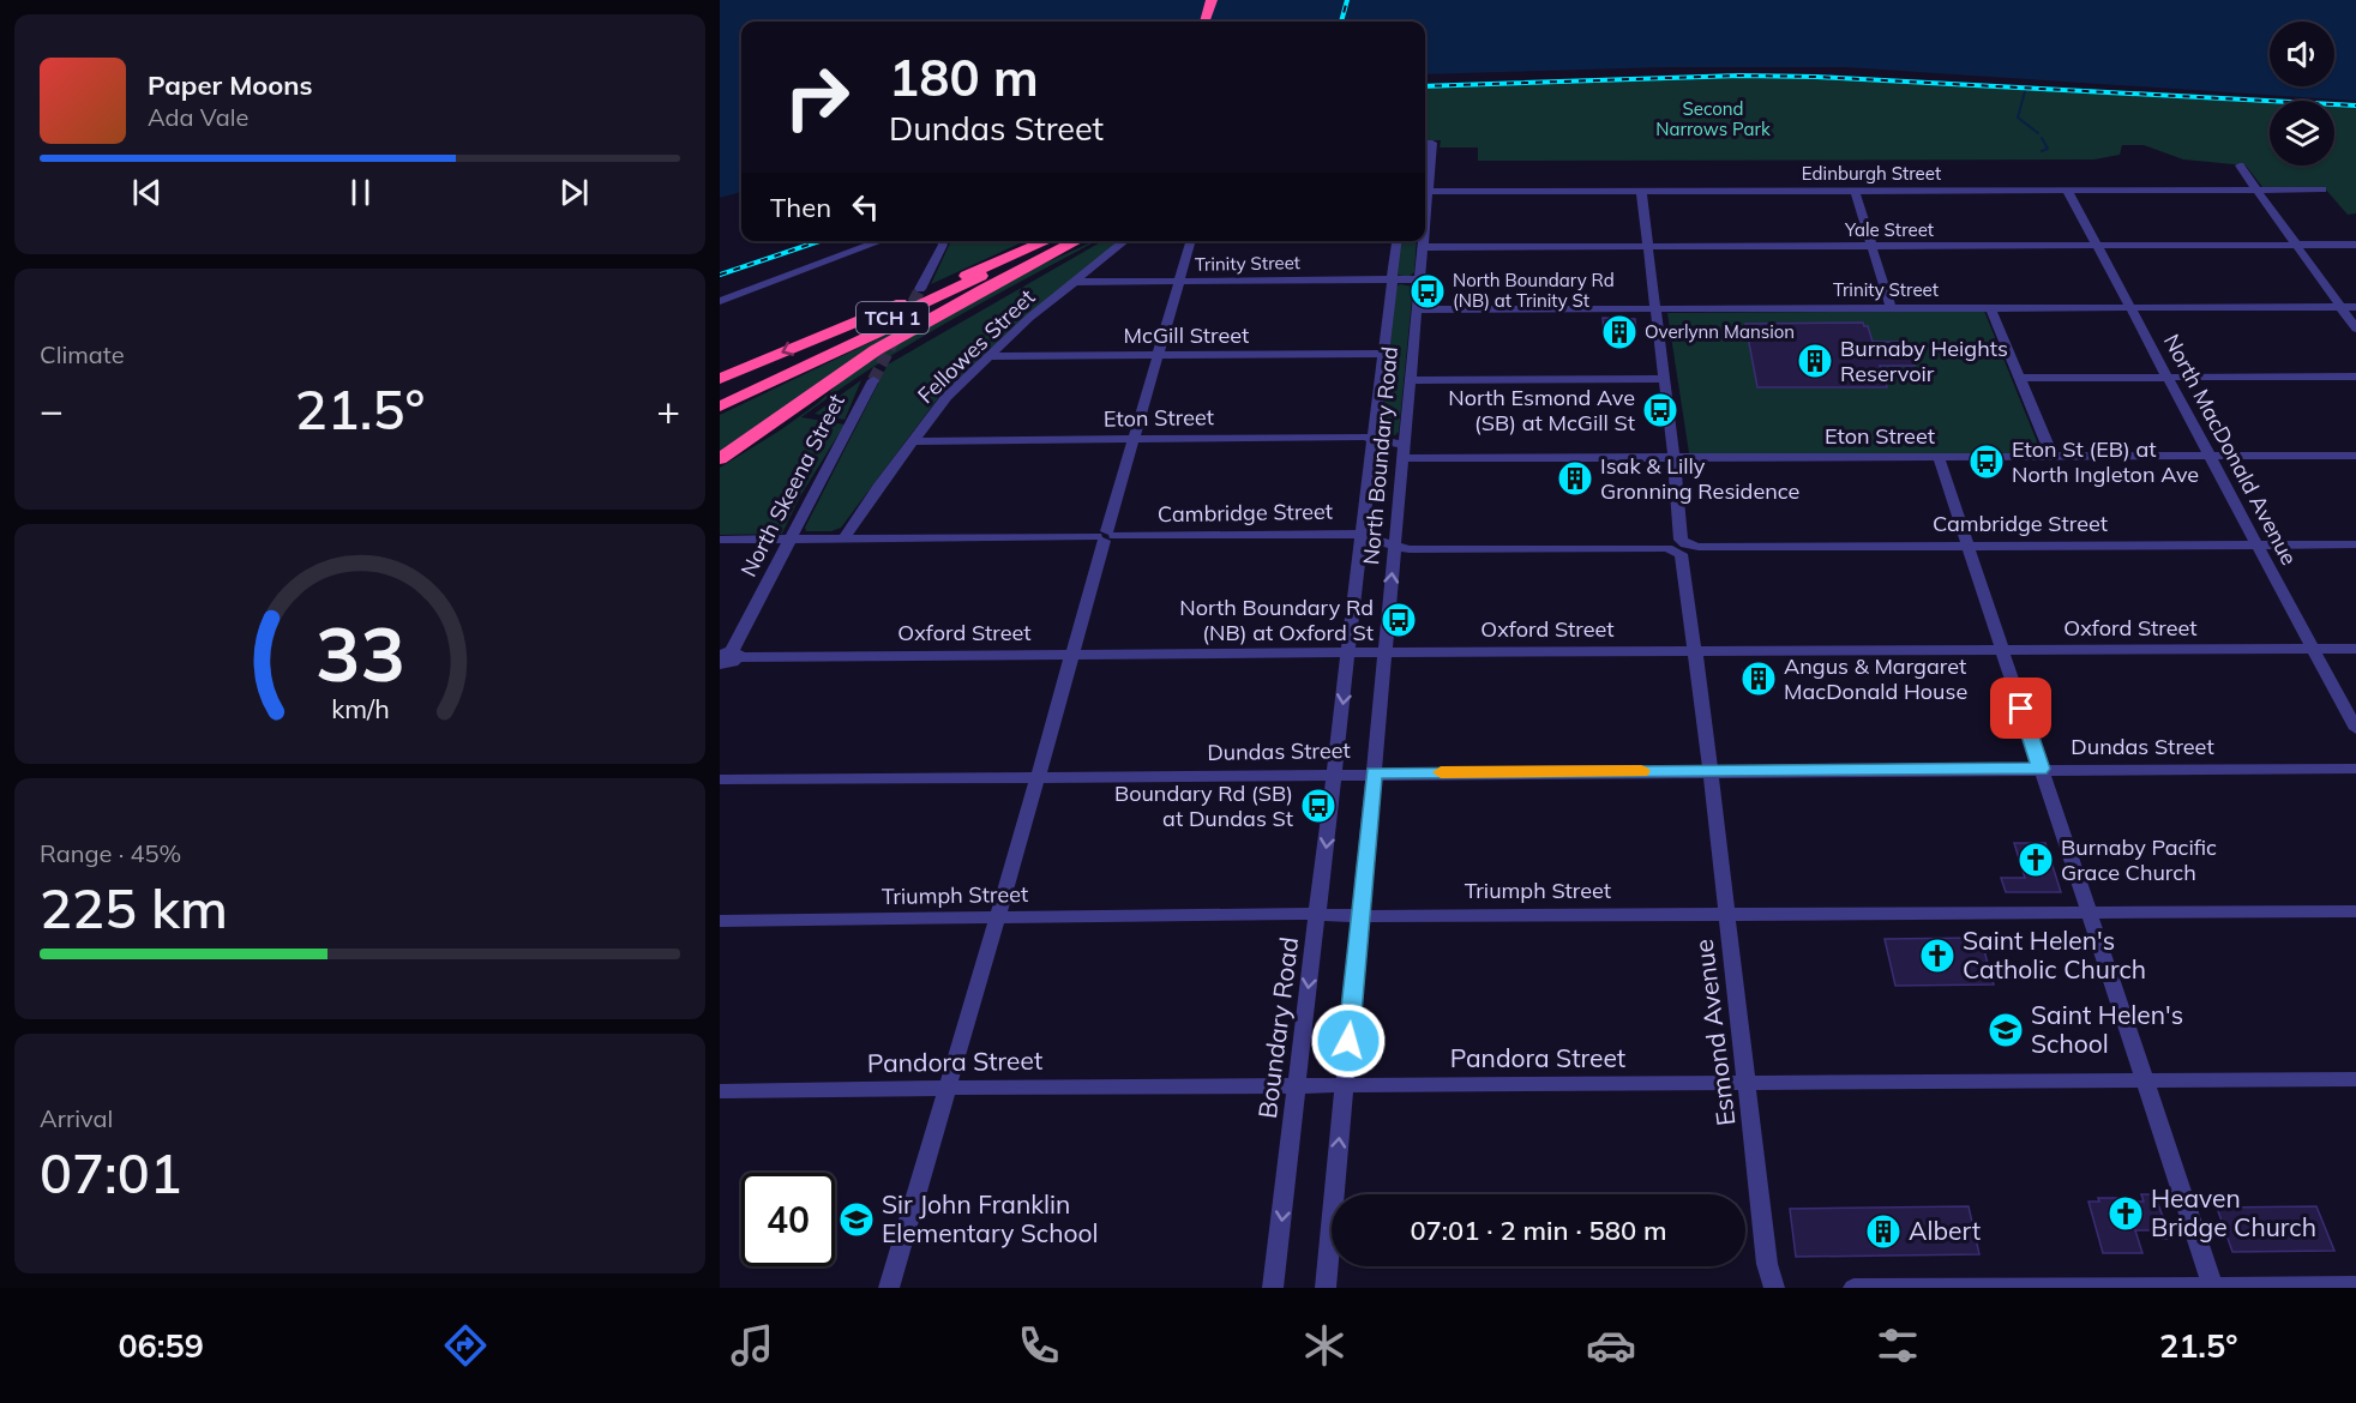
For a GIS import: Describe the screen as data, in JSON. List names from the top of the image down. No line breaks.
{"streets":{"highway":["TCH 1"],"street":["Edinburgh Street","Yale Street","Trinity Street","McGill Street","Fellowes Street","Eton Street","North MacDonald Avenue","North Boundary Road","North Skeena Street","Cambridge Street","Oxford Street","Dundas Street","Triumph Street","Boundary Road","Esmond Avenue","Pandora Street"]},"crossings":[["Edinburgh Street","North MacDonald Avenue"],["Edinburgh Street","Esmond Avenue"],["Yale Street","North MacDonald Avenue"],["Yale Street","North Boundary Road"],["Yale Street","Esmond Avenue"],["Trinity Street","Fellowes Street"],["Trinity Street","North MacDonald Avenue"],["Trinity Street","North Boundary Road"],["Trinity Street","Esmond Avenue"],["McGill Street","Fellowes Street"],["McGill Street","North Boundary Road"],["Fellowes Street","Eton Street"],["Fellowes Street","Cambridge Street"],["Eton Street","North MacDonald Avenue"],["Eton Street","North Boundary Road"],["Eton Street","Esmond Avenue"],["North MacDonald Avenue","Cambridge Street"],["North MacDonald Avenue","Oxford Street"],["North Boundary Road","Cambridge Street"],["North Boundary Road","Oxford Street"],["North Boundary Road","Dundas Street"],["North Boundary Road","Boundary Road"],["North Skeena Street","Cambridge Street"],["North Skeena Street","Oxford Street"],["Cambridge Street","Esmond Avenue"],["Oxford Street","Esmond Avenue"],["Dundas Street","Boundary Road"],["Dundas Street","Esmond Avenue"],["Triumph Street","Boundary Road"],["Triumph Street","Esmond Avenue"],["Boundary Road","Pandora Street"],["Esmond Avenue","Pandora Street"]],"parks":["Second Narrows Park"],"places":{"bus stop":["North Boundary Rd (NB) at Trinity St","North Esmond Ave (SB) at McGill St","Eton St (EB) at North Ingleton Ave","North Boundary Rd (NB) at Oxford St","Boundary Rd (SB) at Dundas St"],"building":["Overlynn Mansion","Burnaby Heights Reservoir","Isak & Lilly Gronning Residence","Angus & Margaret MacDonald House","Albert"],"church":["Burnaby Pacific Grace Church","Saint Helen's Catholic Church","Heaven Bridge Church"],"school or university":["Saint Helen's School","Sir John Franklin Elementary School"]},"page":{"turn":["180 m","Dundas Street"],"song":["Paper Moons","Ada Vale"],"then":"Then","tile":["Climate",["Range · 45%","225 km"],["Arrival","07:01"]],"heat":["−","21.5°","+"],"limit":"40","trip":"07:01 · 2 min · 580 m","tabs":["06:59","21.5°"],"gauge":["33","km/h"]}}
